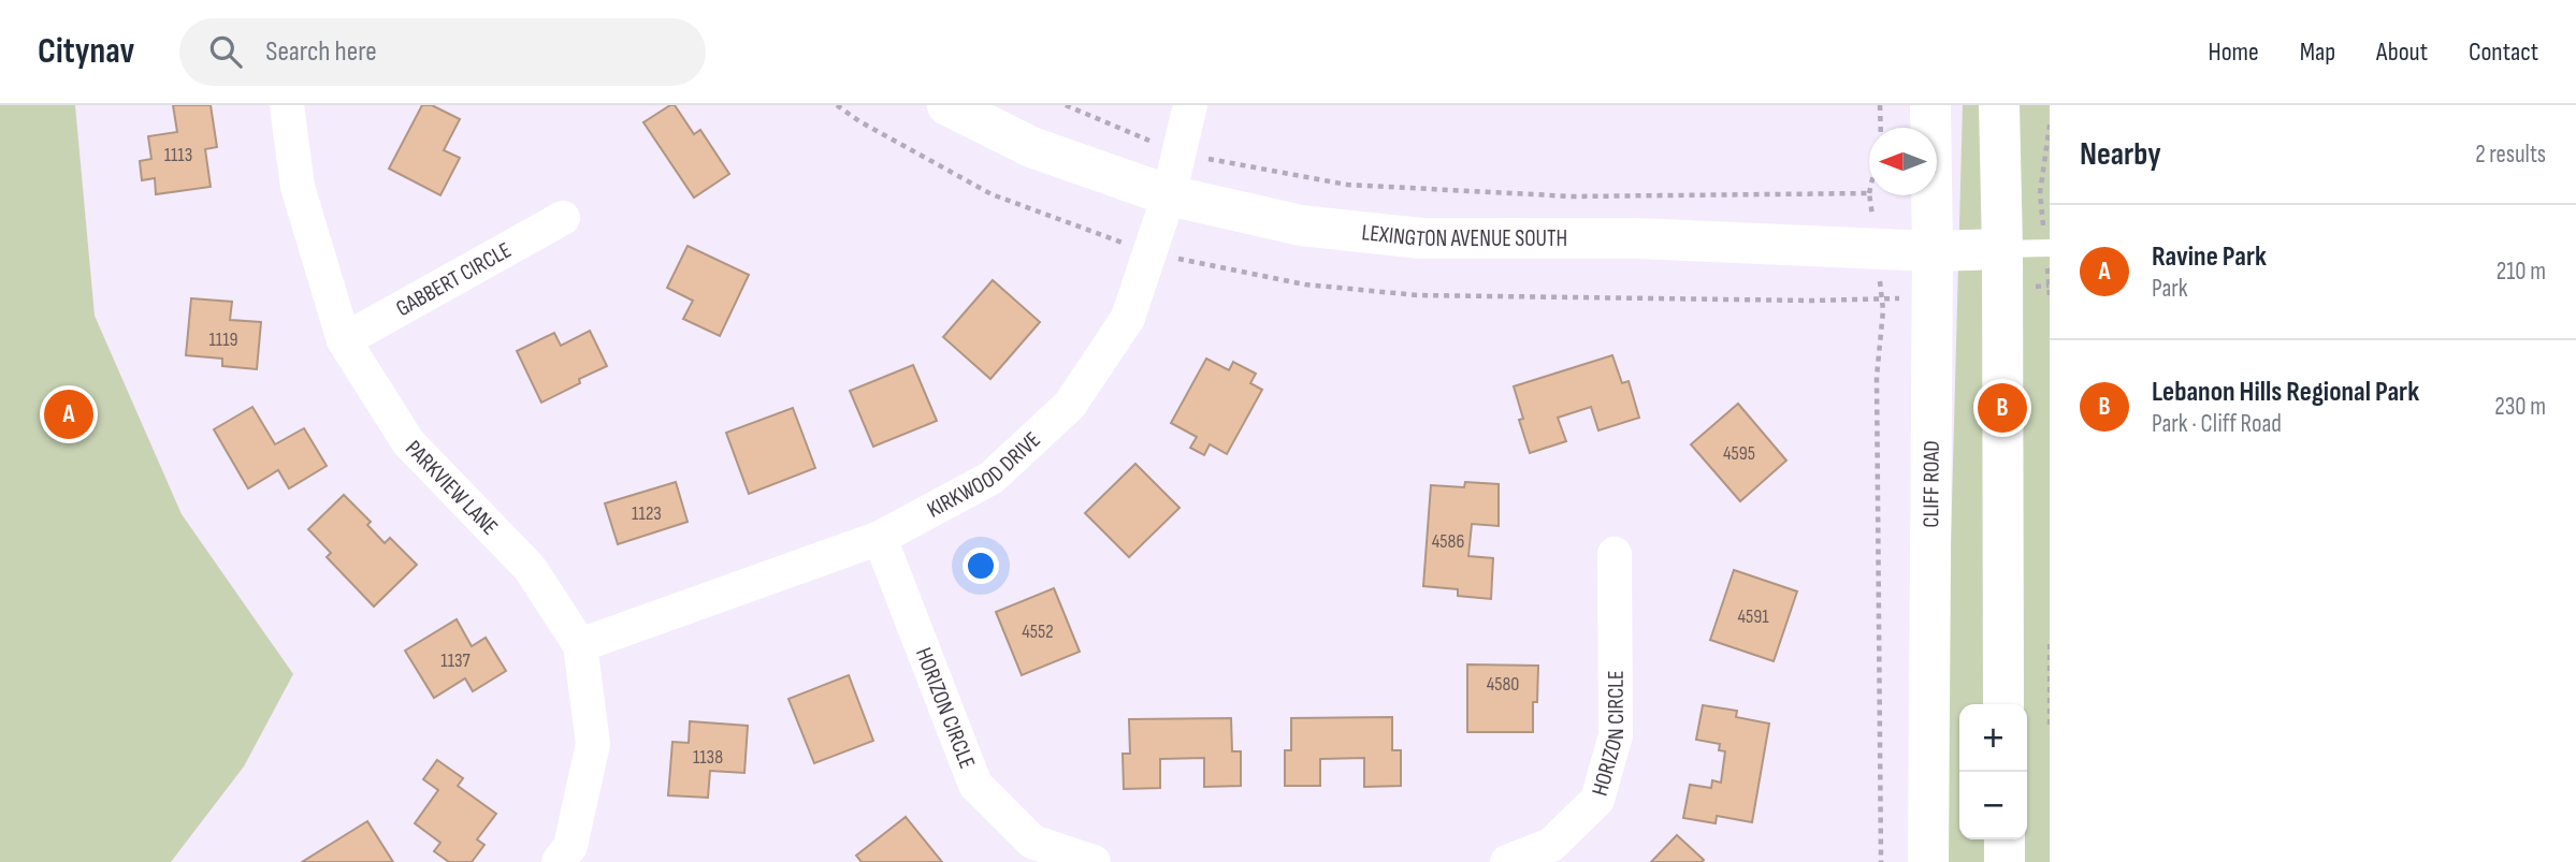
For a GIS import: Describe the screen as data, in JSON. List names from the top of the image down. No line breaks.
{"streets":{"main road":["LEXINGTON AVENUE SOUTH","CLIFF ROAD"],"street":["GABBERT CIRCLE","KIRKWOOD DRIVE","PARKVIEW LANE","HORIZON CIRCLE"]},"crossings":[["LEXINGTON AVENUE SOUTH","KIRKWOOD DRIVE"],["LEXINGTON AVENUE SOUTH","CLIFF ROAD"],["GABBERT CIRCLE","PARKVIEW LANE"],["KIRKWOOD DRIVE","PARKVIEW LANE"],["KIRKWOOD DRIVE","HORIZON CIRCLE"]],"house_numbers":["1113","1119","4595","1123","4586","4591","4552","1137","4580","1138"],"north":"left","page":{"header":"Citynav","search":"Search here","nav":["Home","Map","About","Contact"],"heading":["Nearby","2 results"],"list":[{"mark":"A","name":"Ravine Park","note":"Park","value":"210 m"},{"mark":"B","name":"Lebanon Hills Regional Park","note":"Park · Cliff Road","value":"230 m"}],"pins":["B","A"],"map_buttons":["+","−"]}}
